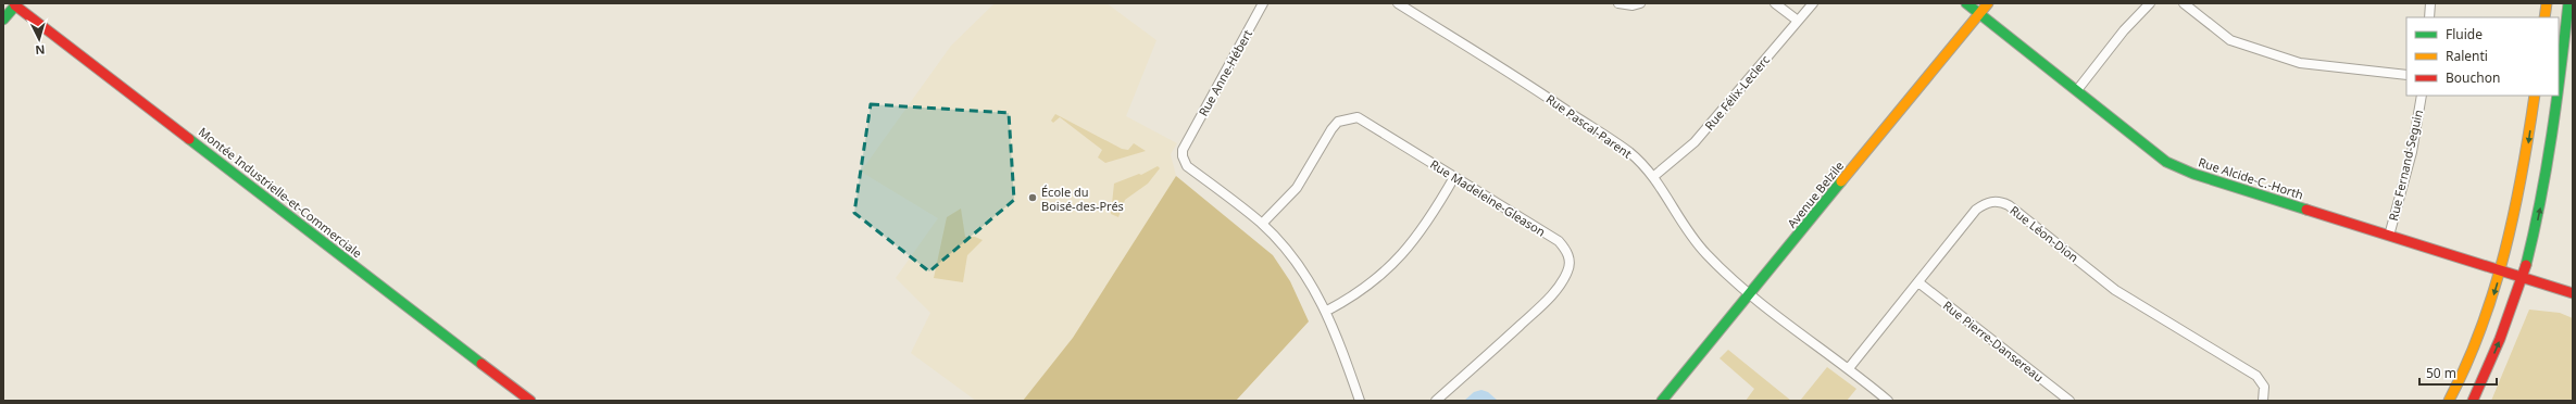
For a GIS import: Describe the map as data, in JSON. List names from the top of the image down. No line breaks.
{"streets":{"street":["Rue Anne-Hébert","Rue Félix-Leclerc","Rue Pascal-Parent","Rue Fernand-Seguin","Rue Alcide-C.-Horth","Montée Industrielle-et-Commerciale","Avenue Belzile","Rue Madeleine-Gleason","Rue Léon-Dion","Rue Pierre-Dansereau"]},"crossings":[["Rue Anne-Hébert","Rue Madeleine-Gleason"],["Rue Félix-Leclerc","Rue Pascal-Parent"],["Rue Pascal-Parent","Avenue Belzile"],["Rue Pascal-Parent","Rue Léon-Dion"],["Rue Fernand-Seguin","Rue Alcide-C.-Horth"],["Rue Alcide-C.-Horth","Avenue Belzile"],["Rue Léon-Dion","Rue Pierre-Dansereau"]],"places":["École du Boisé-des-Prés"],"legend":["Fluide","Ralenti","Bouchon"],"scale_bar":"50 m","north":"bottom"}
